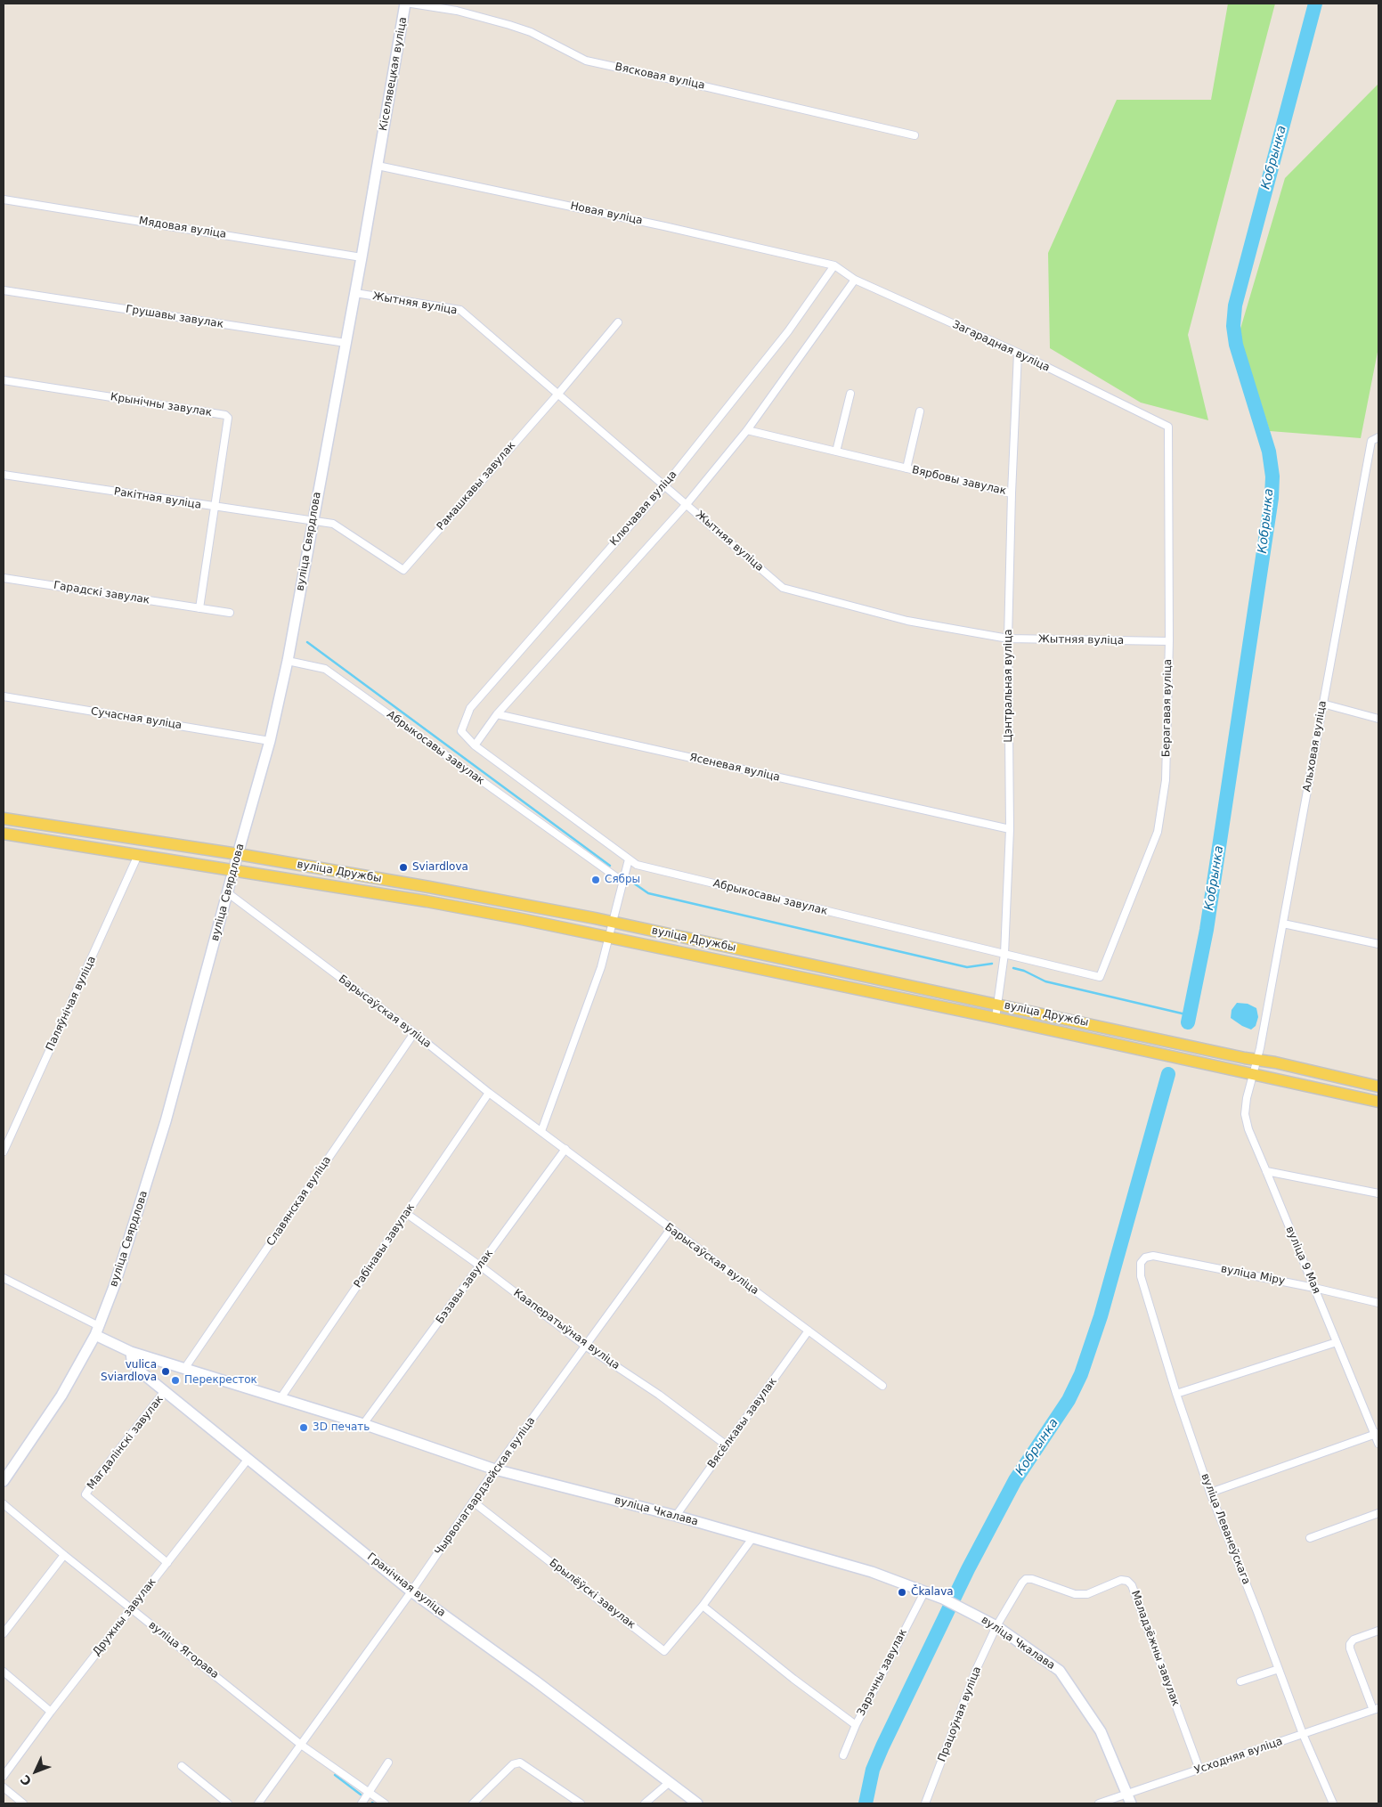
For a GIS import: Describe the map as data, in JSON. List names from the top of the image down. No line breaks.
{"streets":{"main road":["Кіселявецкая вуліца","вуліца Свярдлова","вуліца Дружбы","вуліца Чкалава","Гранічная вуліца"],"street":["Вясковая вуліца","Новая вуліца","Мядовая вуліца","Жытняя вуліца","Грушавы завулак","Загарадная вуліца","Крынічны завулак","Вярбовы завулак","Рамашкавы завулак","Ракітная вуліца","Ключавая вуліца","Гарадскі завулак","Цэнтральная вуліца","Берагавая вуліца","Сучасная вуліца","Альховая вуліца","Абрыкосавы завулак","Ясеневая вуліца","Паляўнічая вуліца","Барысаўская вуліца","Славянская вуліца","Рабінавы завулак","вуліца 9 Мая","вуліца Міру","Бэзавы завулак","Кааператыўная вуліца","Вясёлкавы завулак","Магдалінскі завулак","Чырвонагвардзейская вуліца","вуліца Леванеўскага","Брылёўскі завулак","Дружны завулак","Маладзёжны завулак","вуліца Ягорава","Зарэчны завулак","Працоўная вуліца","Усходняя вуліца"]},"crossings":[["Кіселявецкая вуліца","Новая вуліца"],["Кіселявецкая вуліца","вуліца Свярдлова"],["Новая вуліца","Загарадная вуліца"],["Новая вуліца","Ключавая вуліца"],["Новая вуліца","вуліца Свярдлова"],["Мядовая вуліца","вуліца Свярдлова"],["Жытняя вуліца","Рамашкавы завулак"],["Жытняя вуліца","Ключавая вуліца"],["Жытняя вуліца","вуліца Свярдлова"],["Жытняя вуліца","Цэнтральная вуліца"],["Жытняя вуліца","Берагавая вуліца"],["Грушавы завулак","вуліца Свярдлова"],["Загарадная вуліца","Ключавая вуліца"],["Загарадная вуліца","Цэнтральная вуліца"],["Загарадная вуліца","Берагавая вуліца"],["Крынічны завулак","Ракітная вуліца"],["Вярбовы завулак","Цэнтральная вуліца"],["Рамашкавы завулак","Ракітная вуліца"],["Рамашкавы завулак","вуліца Свярдлова"],["Ракітная вуліца","вуліца Свярдлова"],["Ключавая вуліца","Абрыкосавы завулак"],["вуліца Свярдлова","Сучасная вуліца"],["вуліца Свярдлова","Абрыкосавы завулак"],["вуліца Свярдлова","вуліца Дружбы"],["вуліца Свярдлова","Барысаўская вуліца"],["вуліца Свярдлова","вуліца Чкалава"],["Цэнтральная вуліца","Абрыкосавы завулак"],["Цэнтральная вуліца","Ясеневая вуліца"],["Цэнтральная вуліца","вуліца Дружбы"],["Берагавая вуліца","Абрыкосавы завулак"],["Альховая вуліца","вуліца Дружбы"],["Альховая вуліца","вуліца 9 Мая"],["вуліца Дружбы","Паляўнічая вуліца"],["вуліца Дружбы","вуліца 9 Мая"],["Барысаўская вуліца","Славянская вуліца"],["Барысаўская вуліца","Рабінавы завулак"],["Барысаўская вуліца","Бэзавы завулак"],["Барысаўская вуліца","Вясёлкавы завулак"],["Барысаўская вуліца","Чырвонагвардзейская вуліца"],["Славянская вуліца","вуліца Чкалава"],["Рабінавы завулак","Кааператыўная вуліца"],["Рабінавы завулак","вуліца Чкалава"],["вуліца 9 Мая","вуліца Міру"],["вуліца Міру","вуліца Леванеўскага"],["Бэзавы завулак","Кааператыўная вуліца"],["Бэзавы завулак","вуліца Чкалава"],["Кааператыўная вуліца","Вясёлкавы завулак"],["Кааператыўная вуліца","Чырвонагвардзейская вуліца"],["Вясёлкавы завулак","вуліца Чкалава"],["Магдалінскі завулак","Гранічная вуліца"],["Магдалінскі завулак","Дружны завулак"],["Чырвонагвардзейская вуліца","вуліца Чкалава"],["Чырвонагвардзейская вуліца","Гранічная вуліца"],["Чырвонагвардзейская вуліца","Брылёўскі завулак"],["Чырвонагвардзейская вуліца","вуліца Ягорава"],["вуліца Чкалава","Гранічная вуліца"],["вуліца Чкалава","Брылёўскі завулак"],["вуліца Чкалава","Маладзёжны завулак"],["вуліца Чкалава","Зарэчны завулак"],["вуліца Чкалава","Працоўная вуліца"],["вуліца Чкалава","Усходняя вуліца"],["вуліца Леванеўскага","Усходняя вуліца"],["Гранічная вуліца","Дружны завулак"],["Дружны завулак","вуліца Ягорава"],["Маладзёжны завулак","Працоўная вуліца"],["Маладзёжны завулак","Усходняя вуліца"]],"water":["Кобрынка"],"places":["Sviardlova","Сябры","vulica Sviardlova","Перекресток","3D печать","Čkalava"],"north":"bottom left"}
